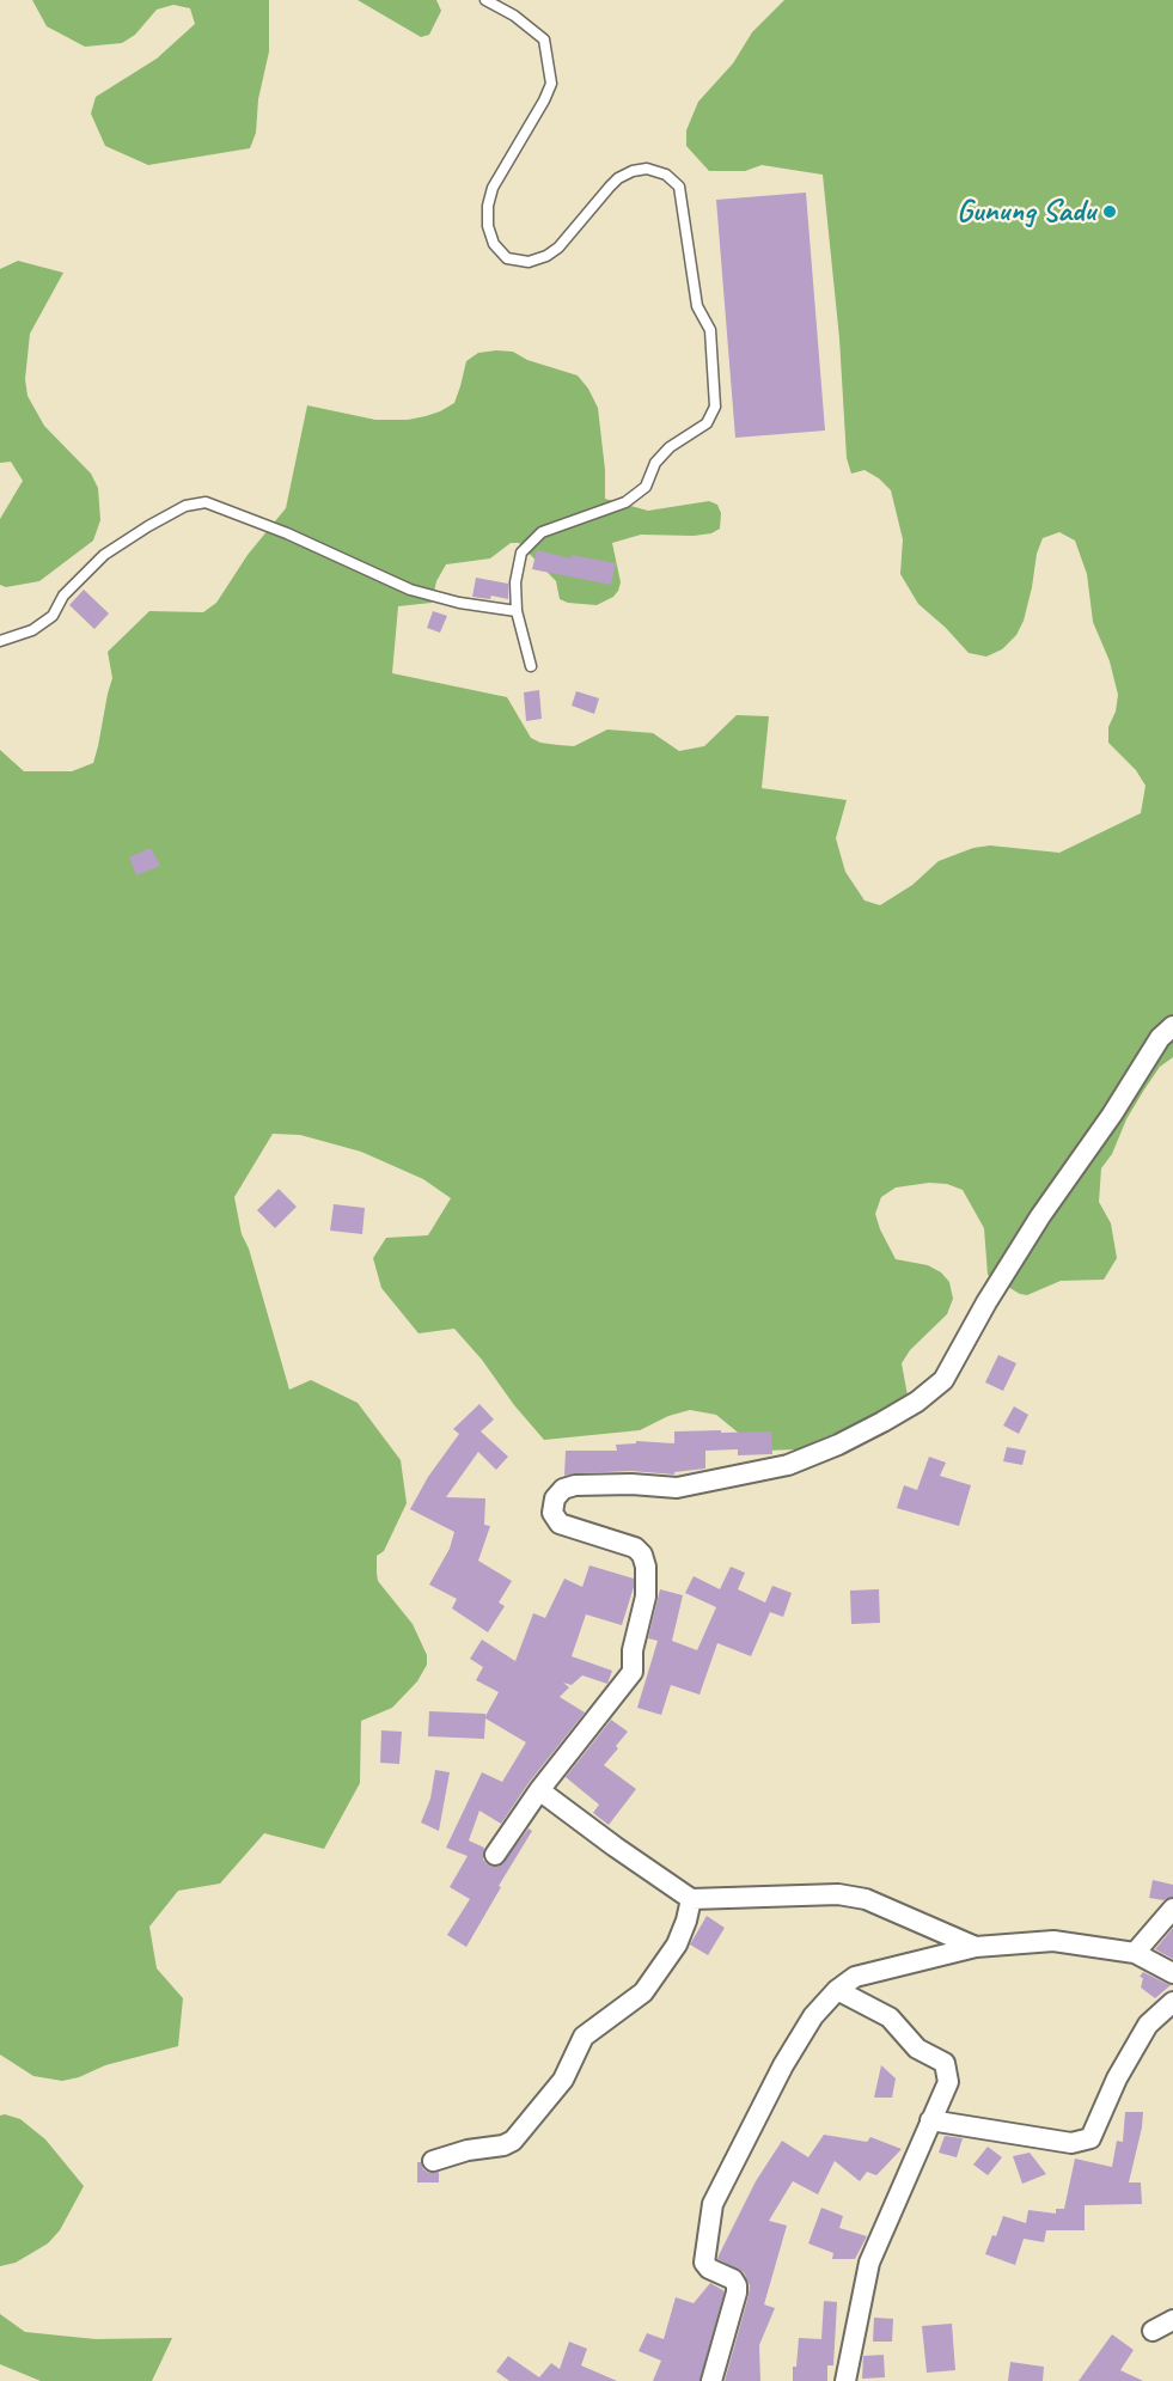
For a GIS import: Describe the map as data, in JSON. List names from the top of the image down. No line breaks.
{"places":["Gunung Sadu"]}
